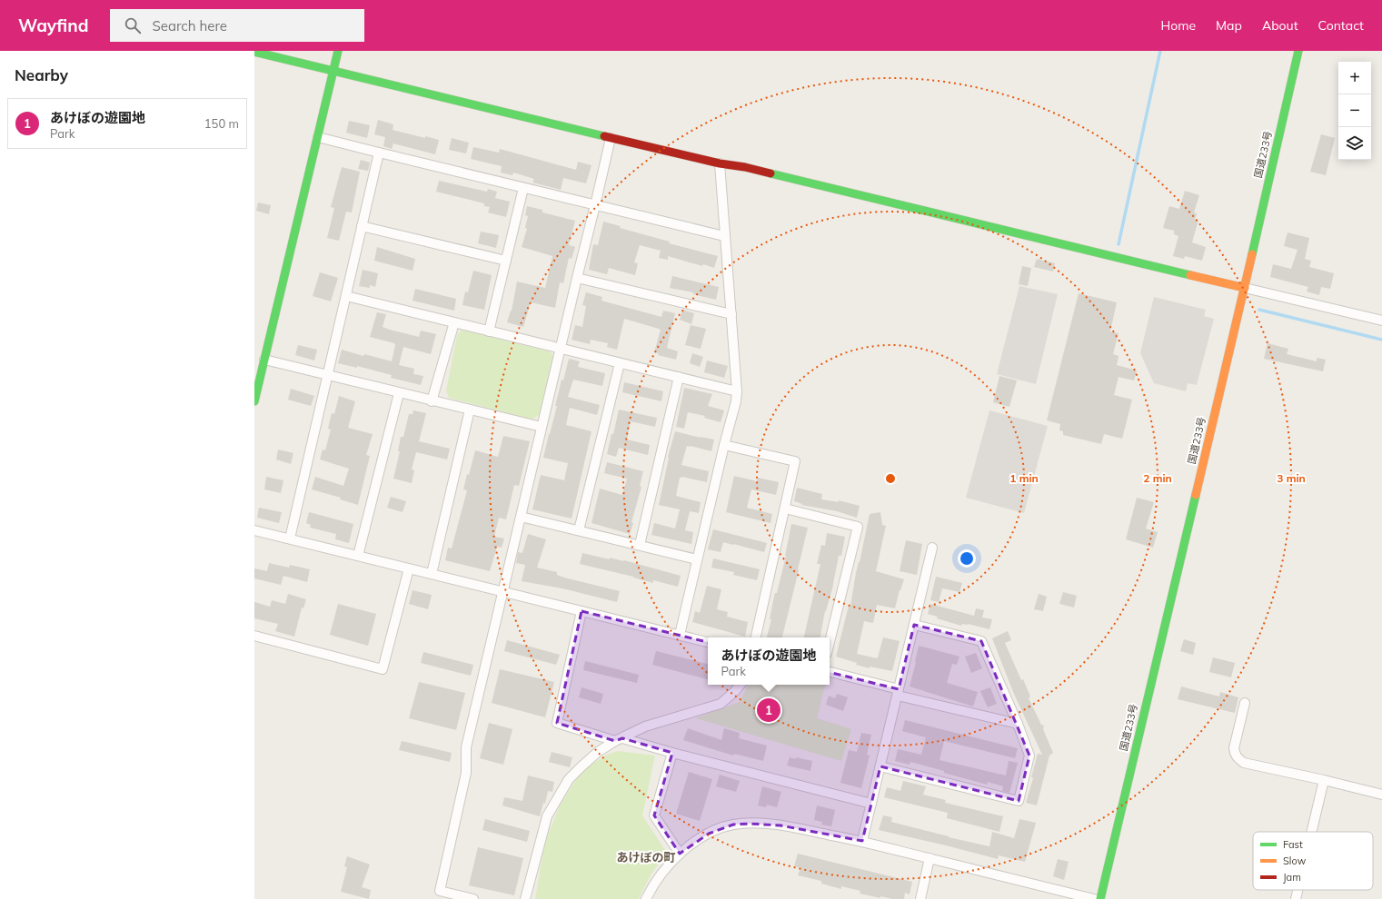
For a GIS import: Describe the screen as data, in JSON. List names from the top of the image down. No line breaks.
{"streets":{"main road":["国道233号"]},"districts":["あけぼの町"],"legend":["Fast","Slow","Jam"],"page":{"header":"Wayfind","search":"Search here","nav":["Home","Map","About","Contact"],"heading":"Nearby","map_buttons":["+","−"],"list":[{"mark":"1","name":"あけぼの遊園地","note":"Park","value":"150 m"}],"popup":["あけぼの遊園地","Park"],"pins":"1"},"rings":["1 min","2 min","3 min"]}
